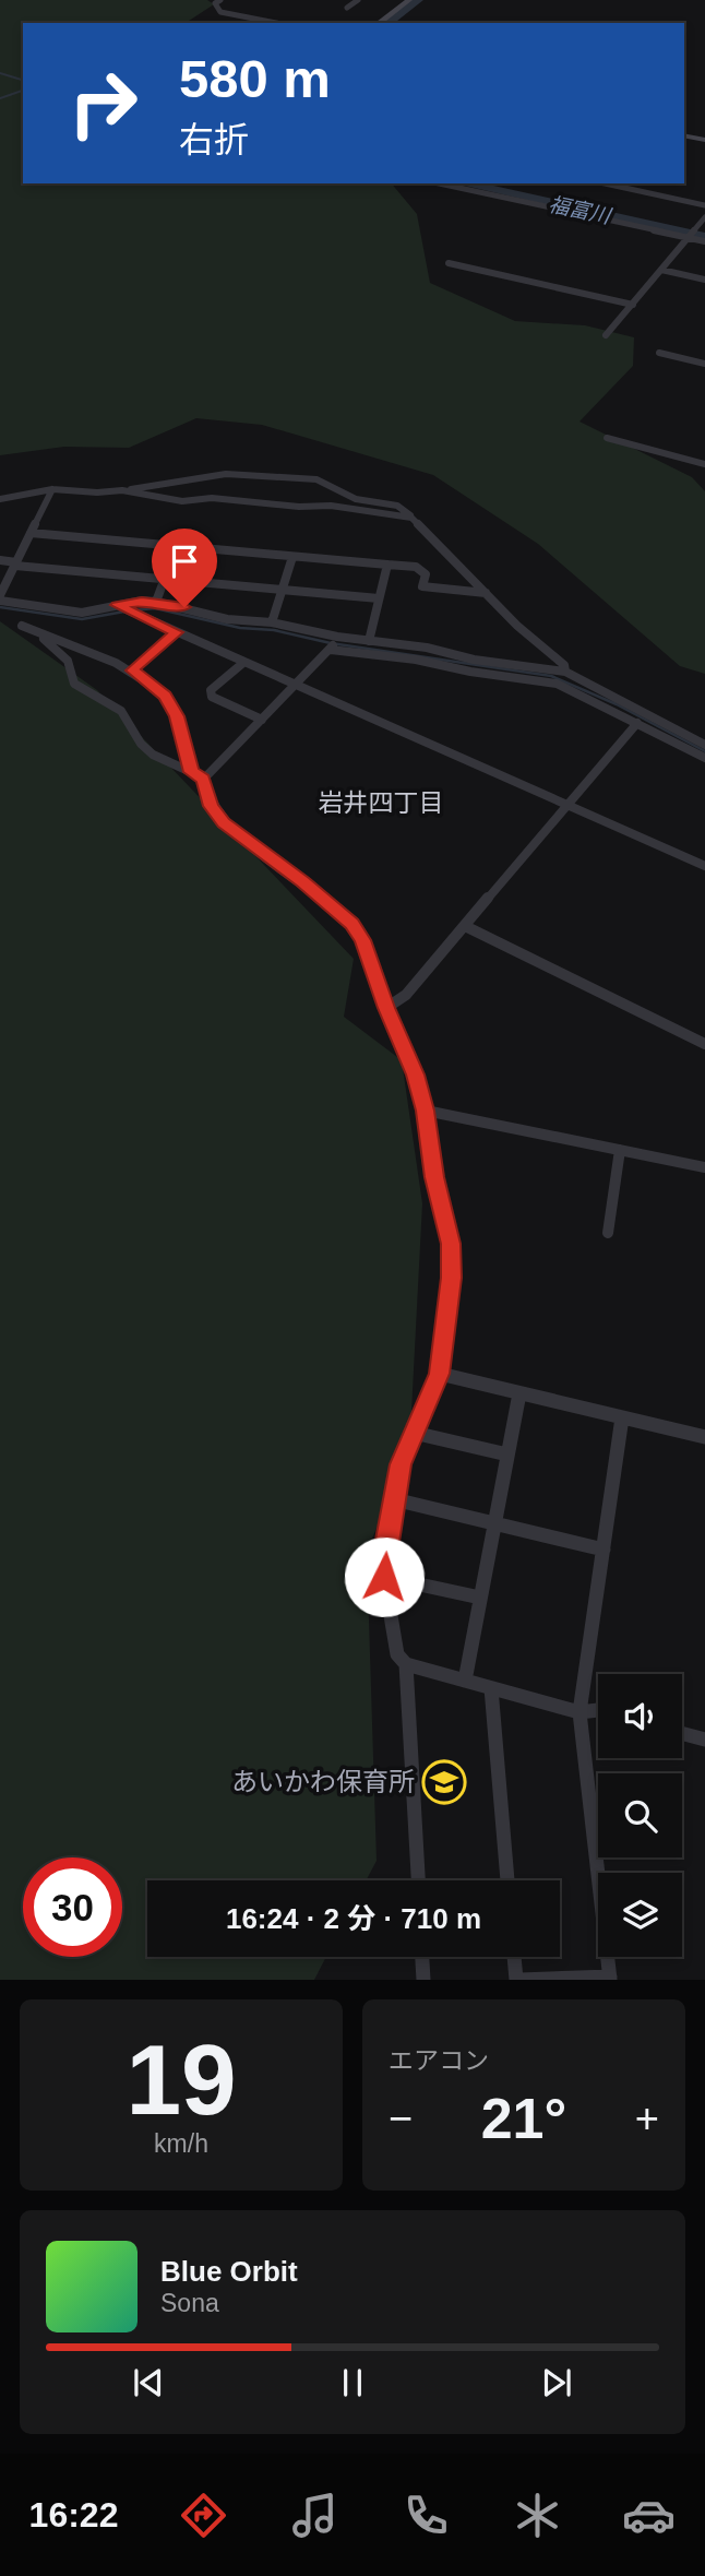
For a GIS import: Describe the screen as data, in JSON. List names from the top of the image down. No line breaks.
{"districts":["岩井四丁目"],"water":["福富川"],"places":{"school or university":["あいかわ保育所"]},"page":{"turn":["580 m","右折"],"limit":"30","trip":"16:24 · 2 分 · 710 m","tile":[["19","km/h"],"エアコン"],"heat":["−","21°","+"],"song":["Blue Orbit","Sona"],"tabs":"16:22"}}
